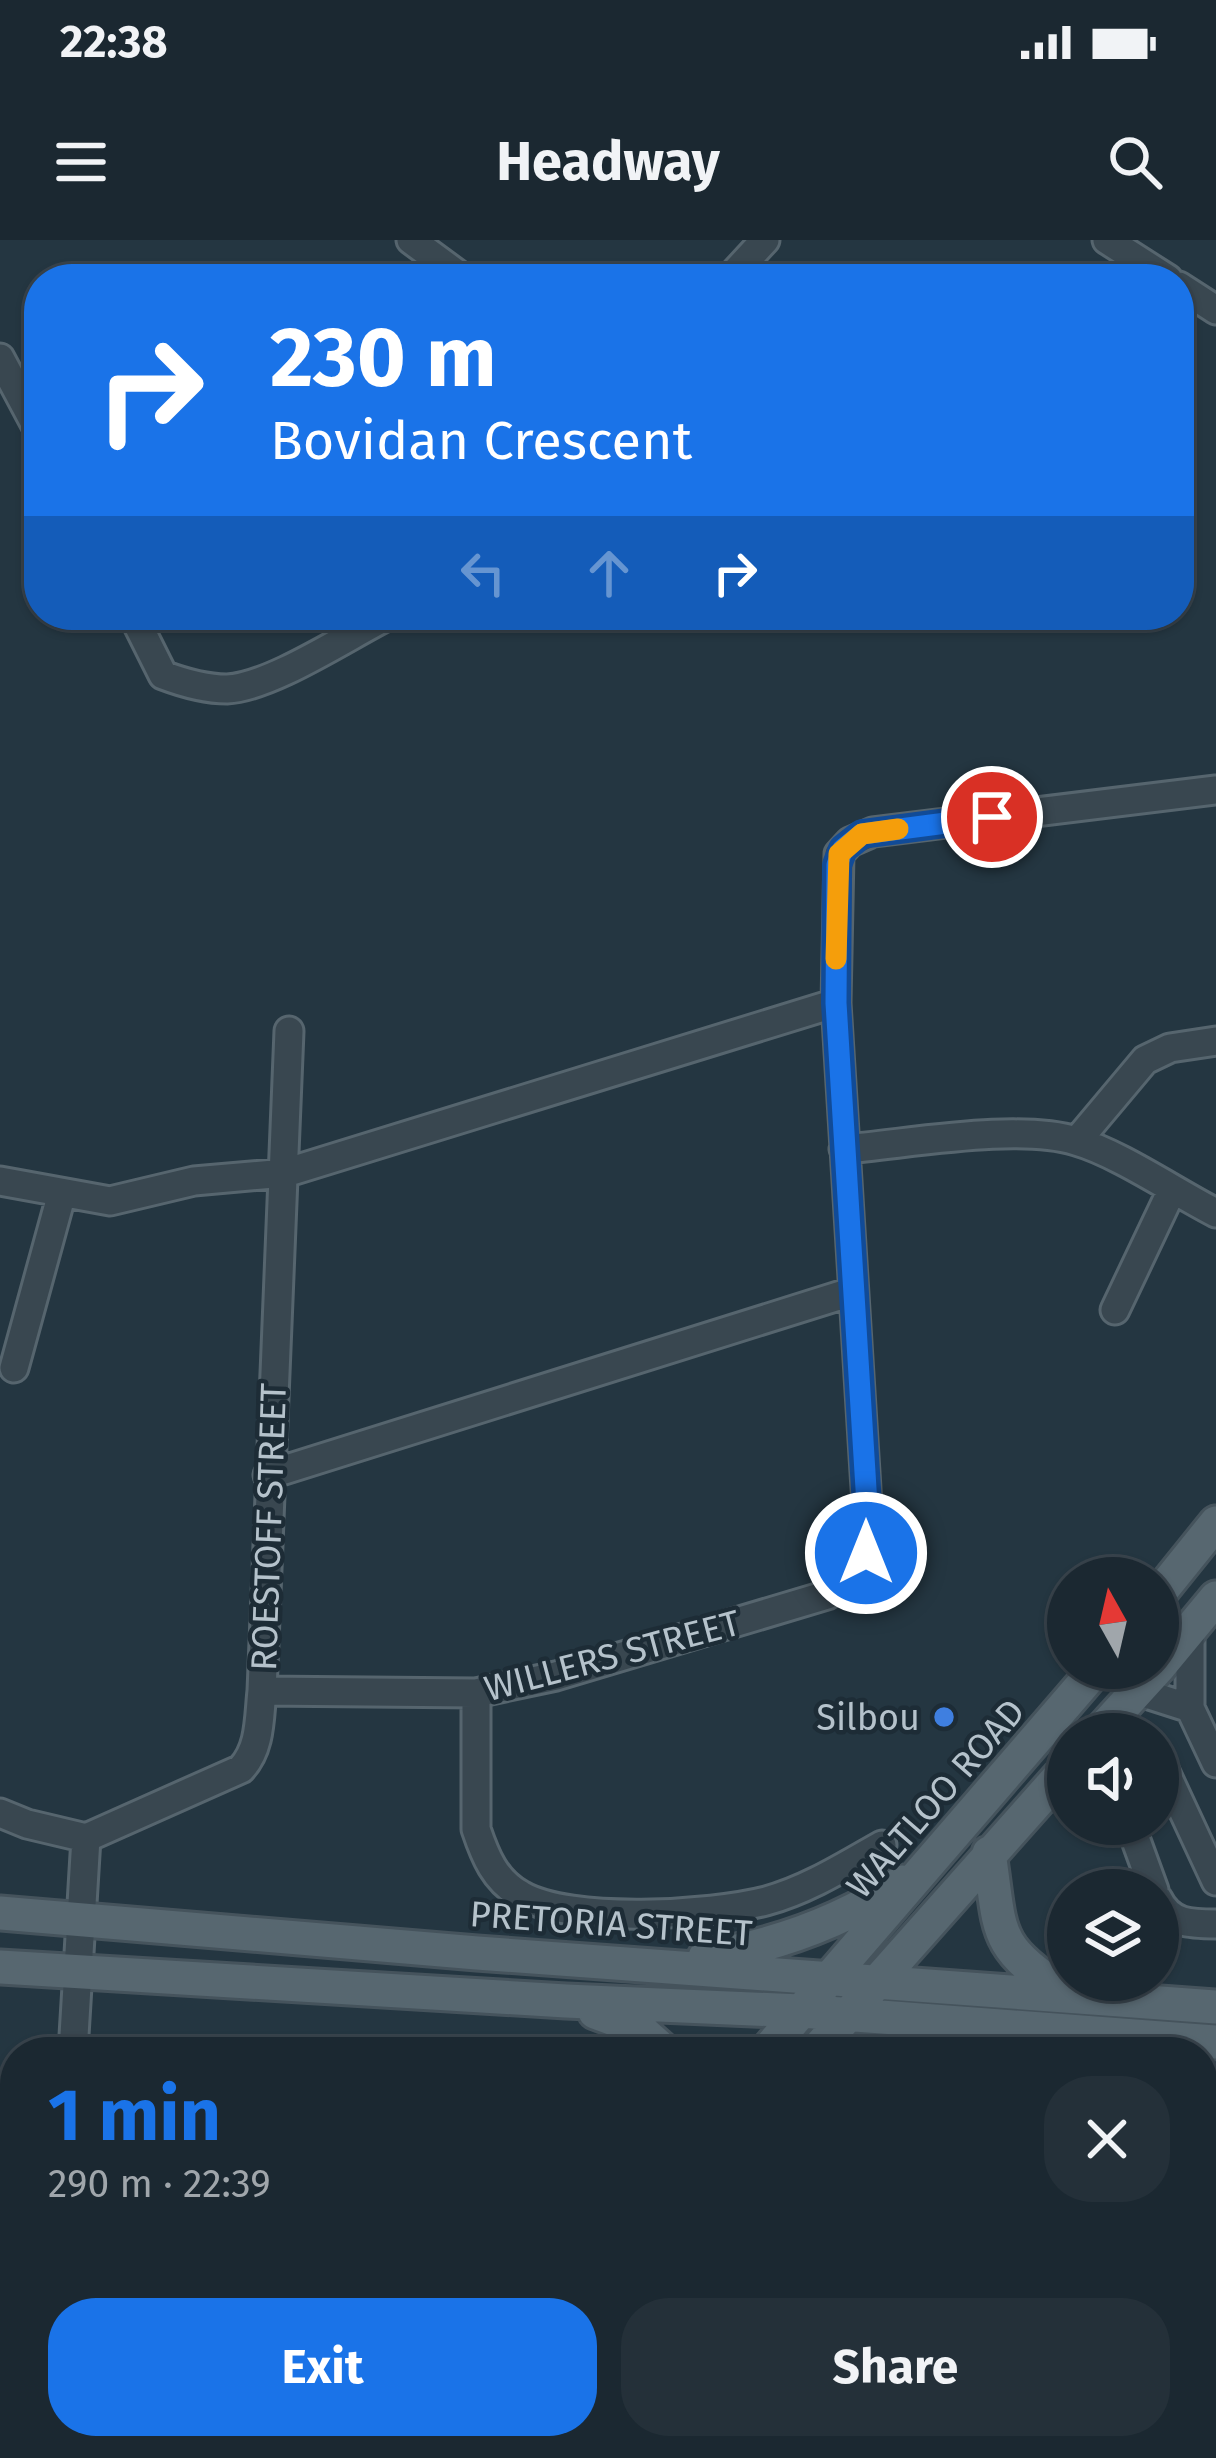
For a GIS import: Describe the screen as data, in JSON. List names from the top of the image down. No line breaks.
{"streets":{"main road":["WALTLOO ROAD","PRETORIA STREET"],"street":["ROESTOFF STREET","WILLERS STREET"]},"crossings":[["ROESTOFF STREET","WILLERS STREET"],["WALTLOO ROAD","PRETORIA STREET"]],"places":["Silbou"],"north":"top","page":{"status":"22:38","header":"Headway","turn":["230 m","Bovidan Crescent"],"heading":["1 min","290 m · 22:39"],"buttons":["Exit","Share"]}}
